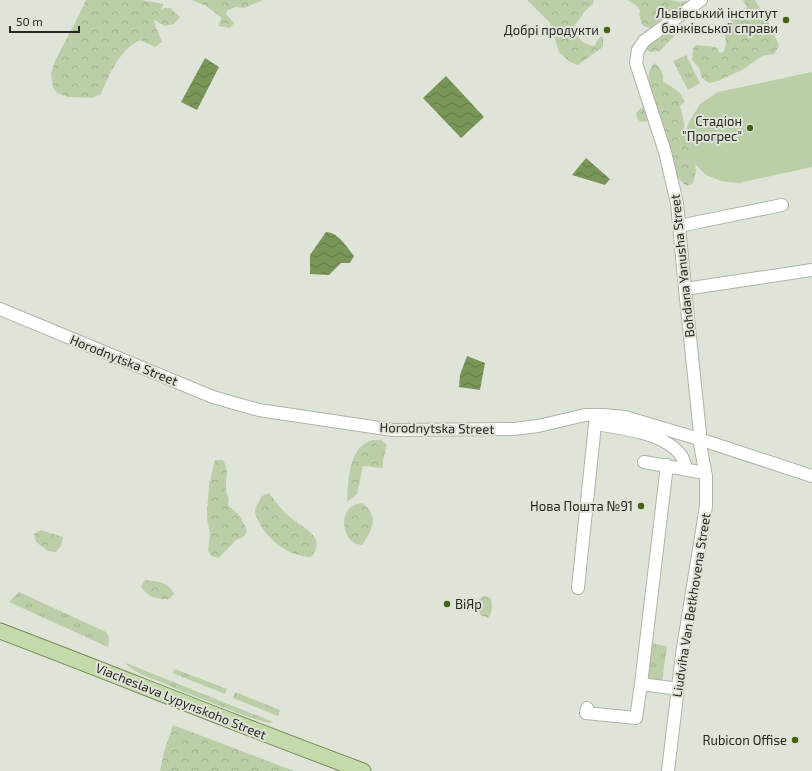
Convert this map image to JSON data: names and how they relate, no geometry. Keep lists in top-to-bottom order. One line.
{"streets":{"main road":["Viacheslava Lypynskoho Street"],"street":["Bohdana Yanusha Street","Horodnytska Street","Liudviha Van Betkhovena Street"]},"crossings":[["Bohdana Yanusha Street","Horodnytska Street"],["Bohdana Yanusha Street","Liudviha Van Betkhovena Street"],["Horodnytska Street","Liudviha Van Betkhovena Street"]],"places":["Львівський інститут банківської справи","Добрі продукти","Стадіон \"Прогрес\"","Нова Пошта №91","ВіЯр","Rubicon Offise"],"scale_bar":"50 m"}
